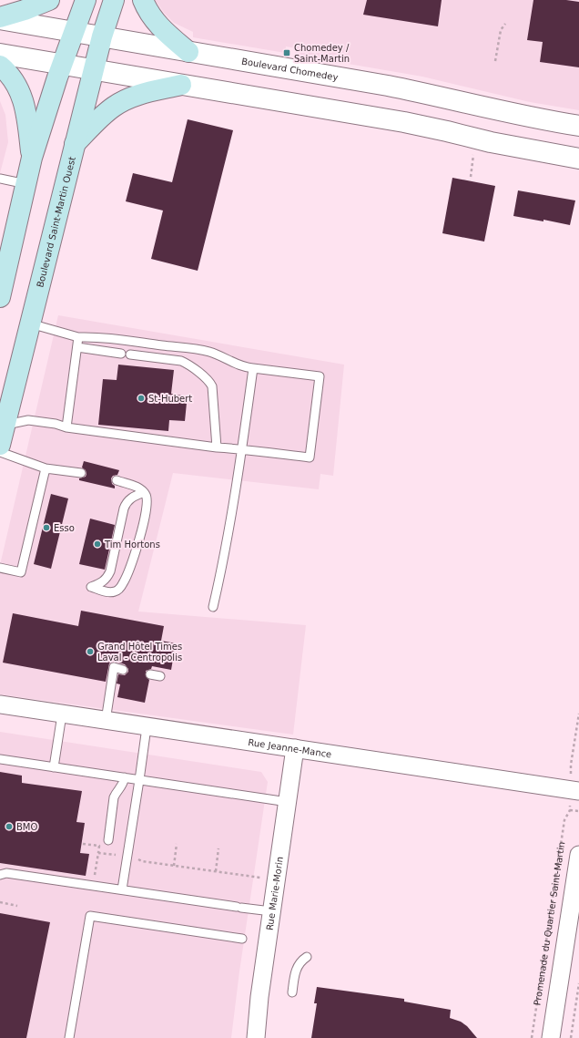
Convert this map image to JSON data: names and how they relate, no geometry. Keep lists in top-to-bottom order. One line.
{"streets":{"main road":["Boulevard Saint-Martin Ouest"],"street":["Boulevard Chomedey","Rue Jeanne-Mance","Rue Marie-Morin","Promenade du Quartier Saint-Martin"]},"crossings":[["Boulevard Chomedey","Boulevard Saint-Martin Ouest"],["Rue Jeanne-Mance","Rue Marie-Morin"]],"places":{"transit":["Chomedey / Saint-Martin"],"other":["St-Hubert","Esso","Tim Hortons","Grand Hôtel Times Laval - Centropolis","BMO"]}}
